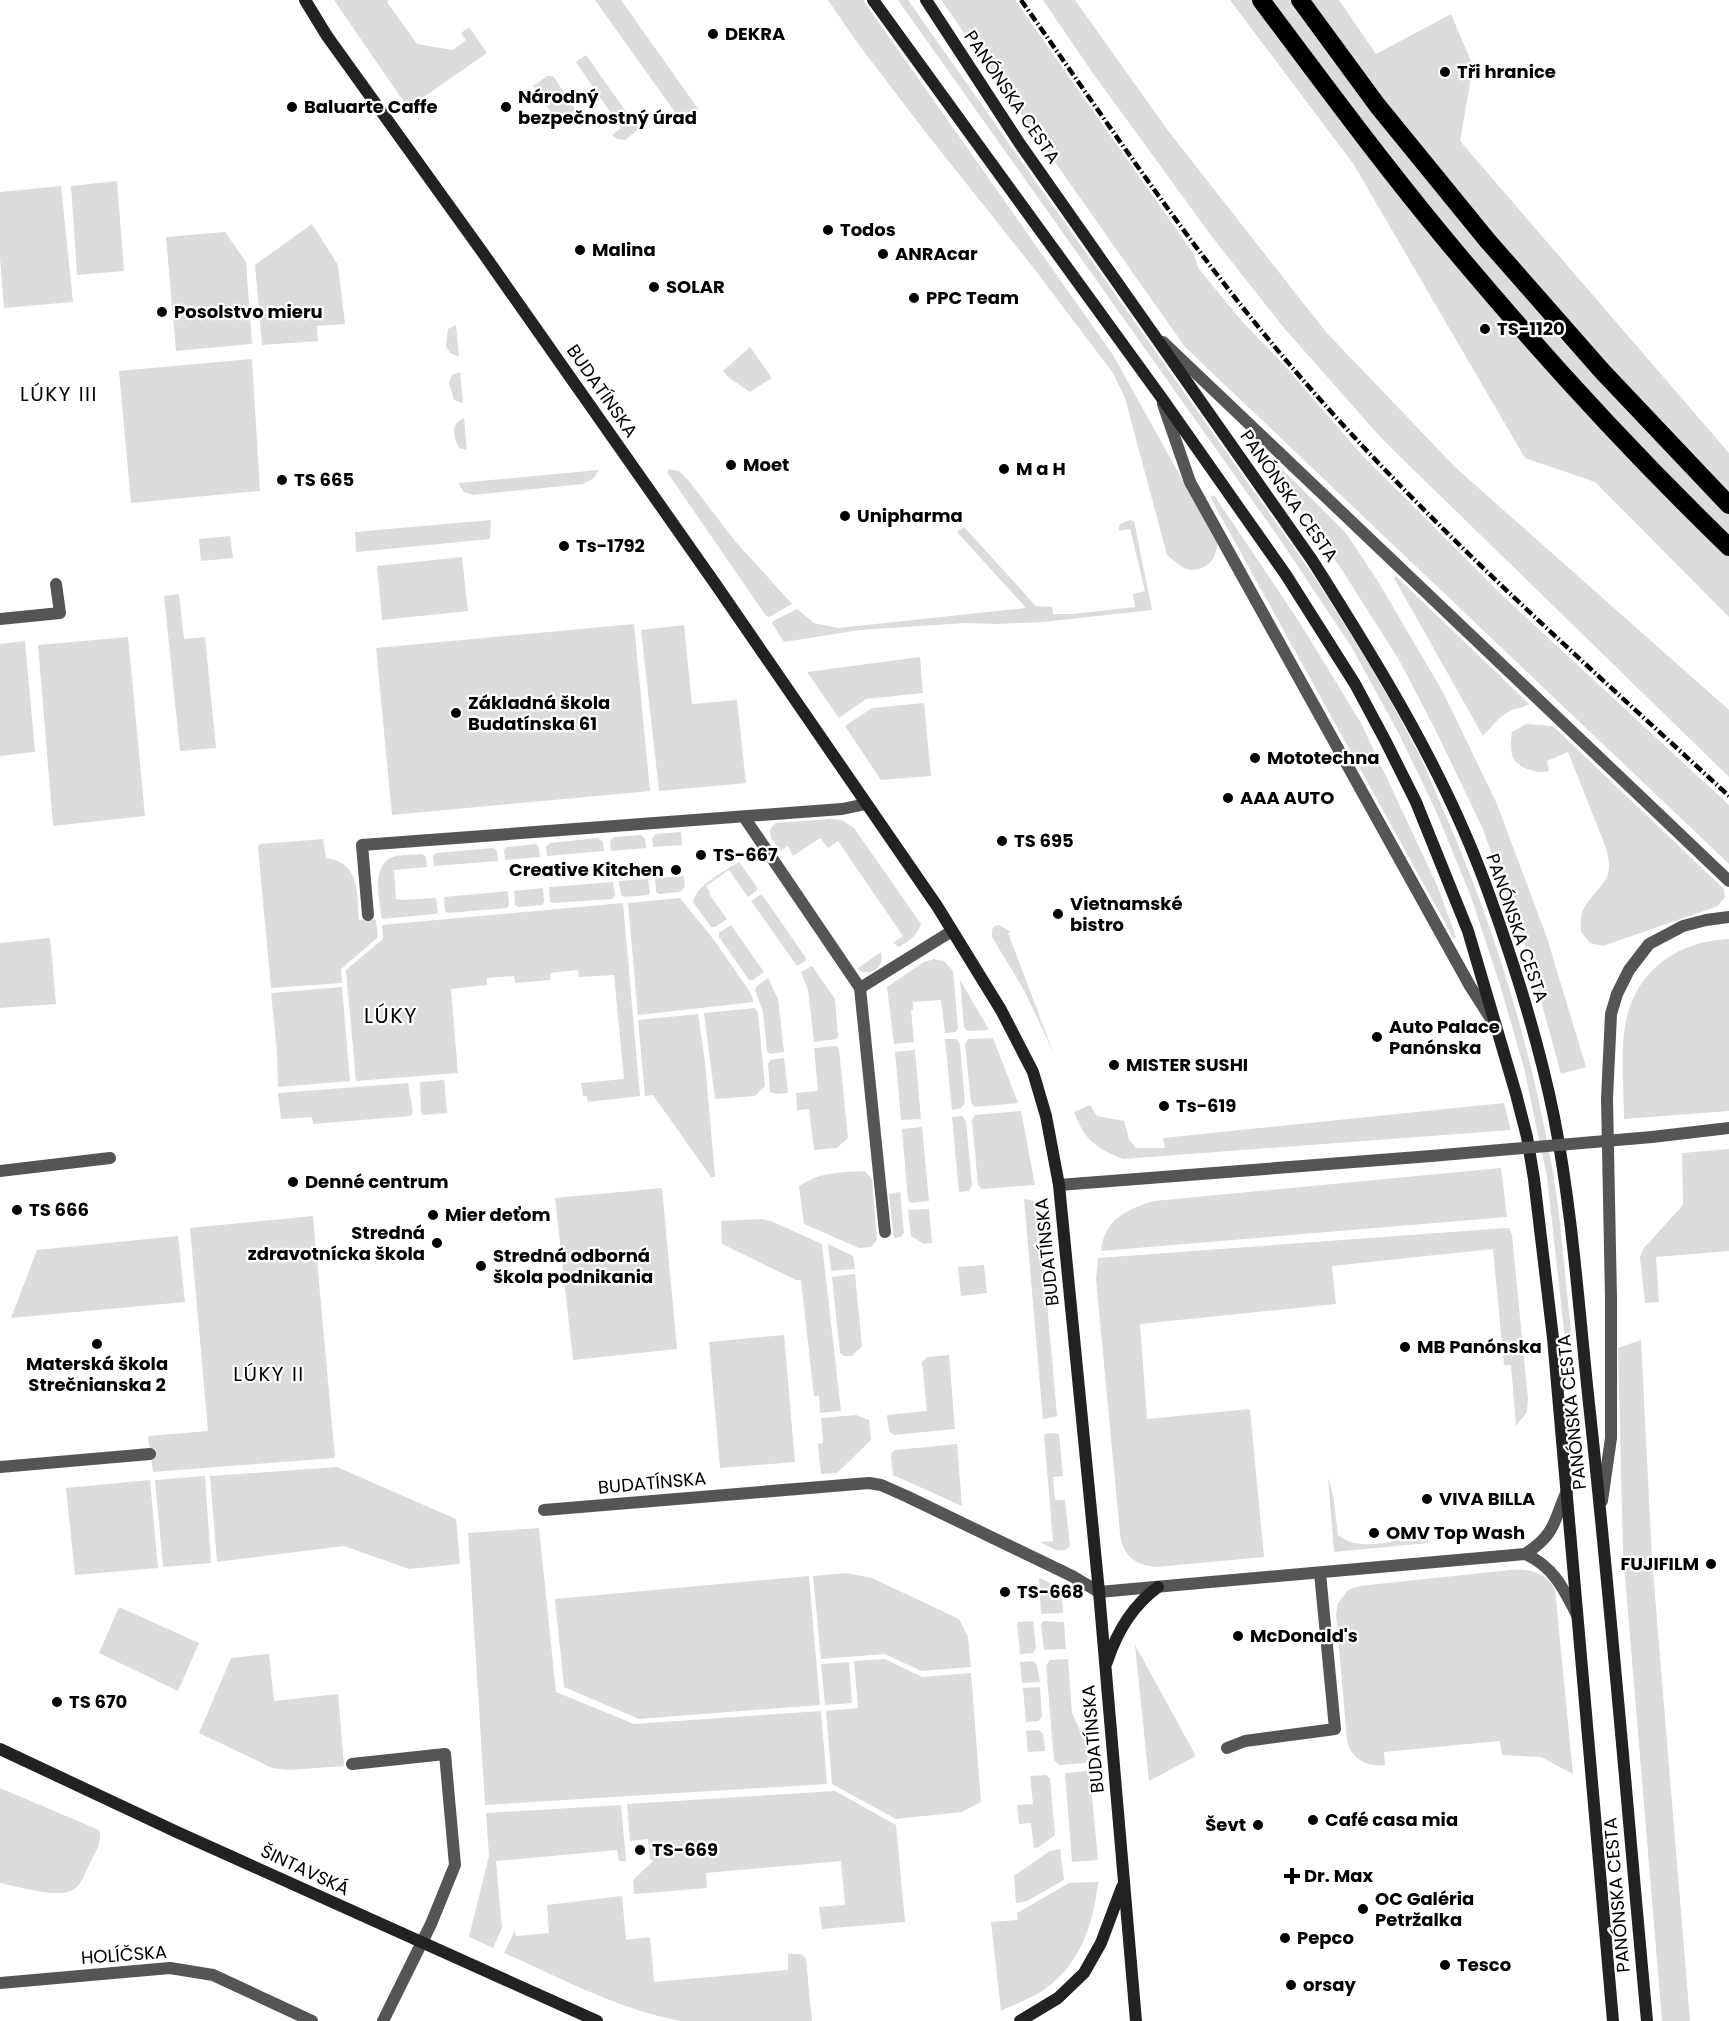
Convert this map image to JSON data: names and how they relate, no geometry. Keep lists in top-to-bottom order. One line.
{"streets":{"main road":["PANÓNSKA CESTA","BUDATÍNSKA","ŠINTAVSKÁ"],"street":["HOLÍČSKA"]},"districts":["LÚKY III","LÚKY","LÚKY II"],"places":{"other":["DEKRA","Tři hranice","Baluarte Caffe","Národný bezpečnostný úrad","Todos","Malina","ANRAcar","SOLAR","PPC Team","Posolstvo mieru","TS-1120","Moet","M a H","TS 665","Unipharma","Ts-1792","Základná škola Budatínska 61","Mototechna","AAA AUTO","TS 695","TS-667","Creative Kitchen","Vietnamské bistro","Auto Palace Panónska","MISTER SUSHI","Ts-619","Denné centrum","TS 666","Mier deťom","Stredná zdravotnícka škola","Stredná odborná škola podnikania","Materská škola Strečnianska 2","MB Panónska","VIVA BILLA","OMV Top Wash","FUJIFILM","TS-668","McDonald's","TS 670","Café casa mia","Ševt","TS-669","OC Galéria Petržalka","Pepco","Tesco","orsay"],"health":["Dr. Max"]}}
